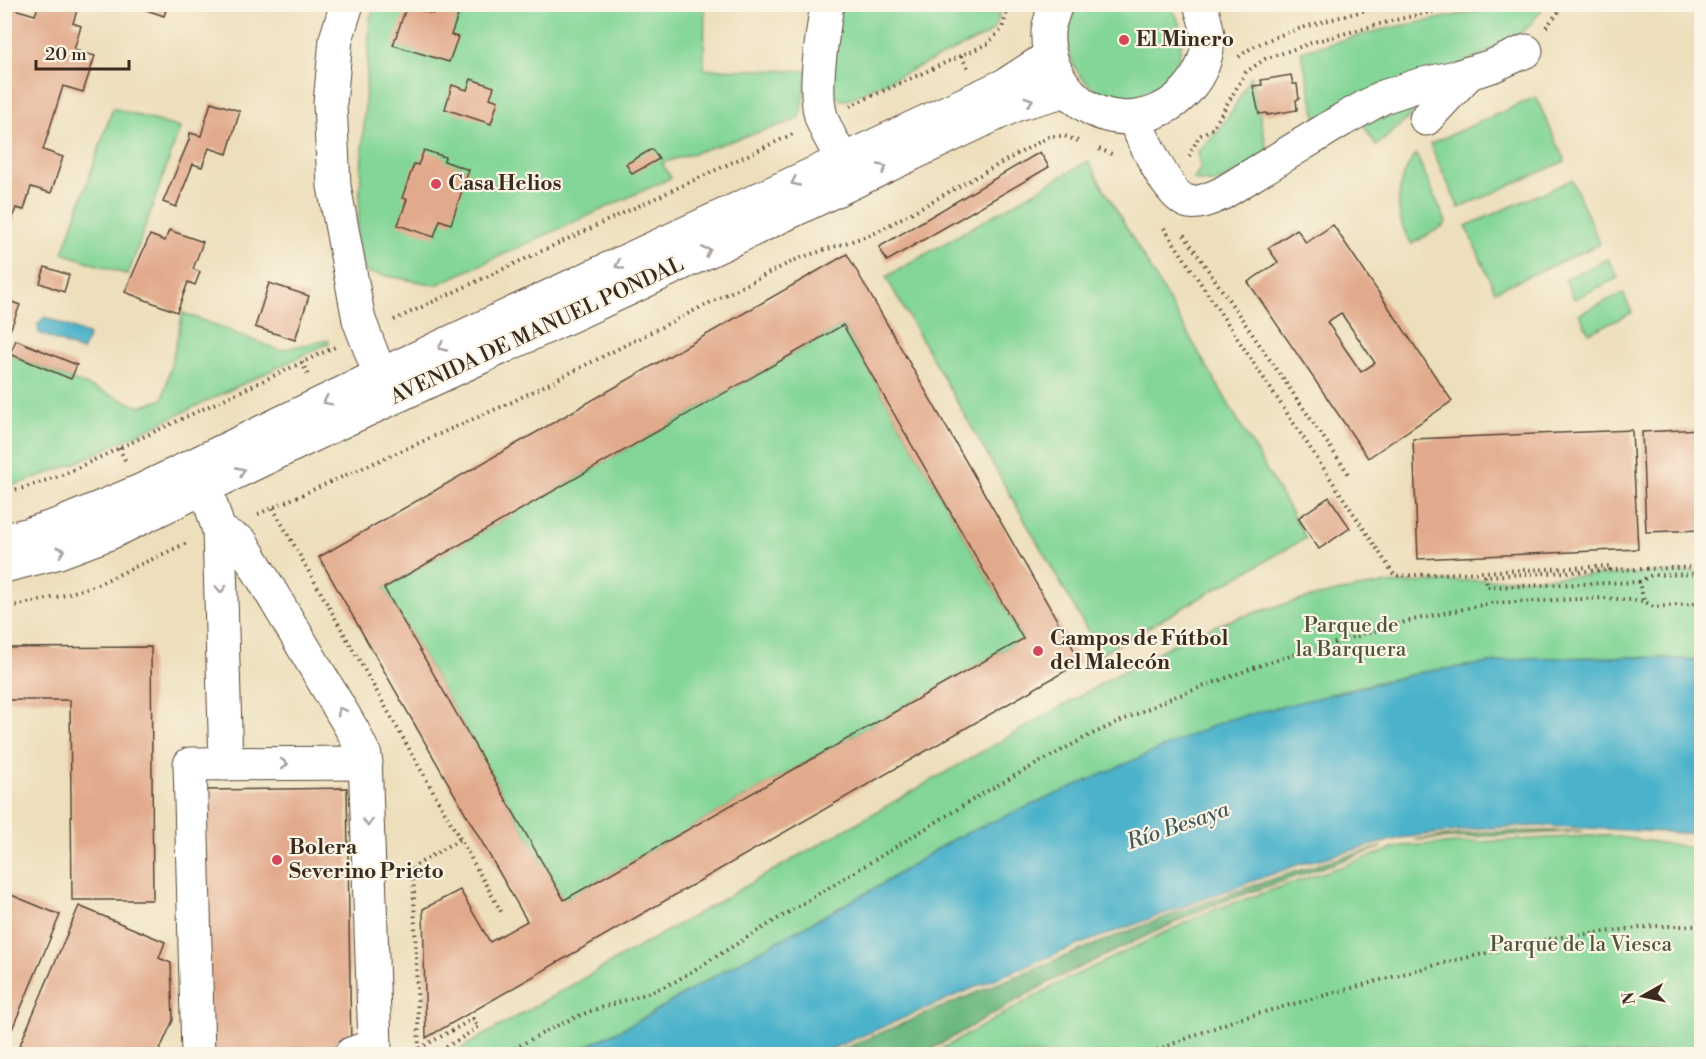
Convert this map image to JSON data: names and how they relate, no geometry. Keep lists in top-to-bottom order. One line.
{"streets":{"main road":["AVENIDA DE MANUEL PONDAL"]},"water":["Río Besaya"],"parks":["Parque de la Barquera","Parque de la Viesca"],"places":["El Minero","Casa Helios","Campos de Fútbol del Malecón","Bolera Severino Prieto"],"scale_bar":"20 m","north":"left"}
